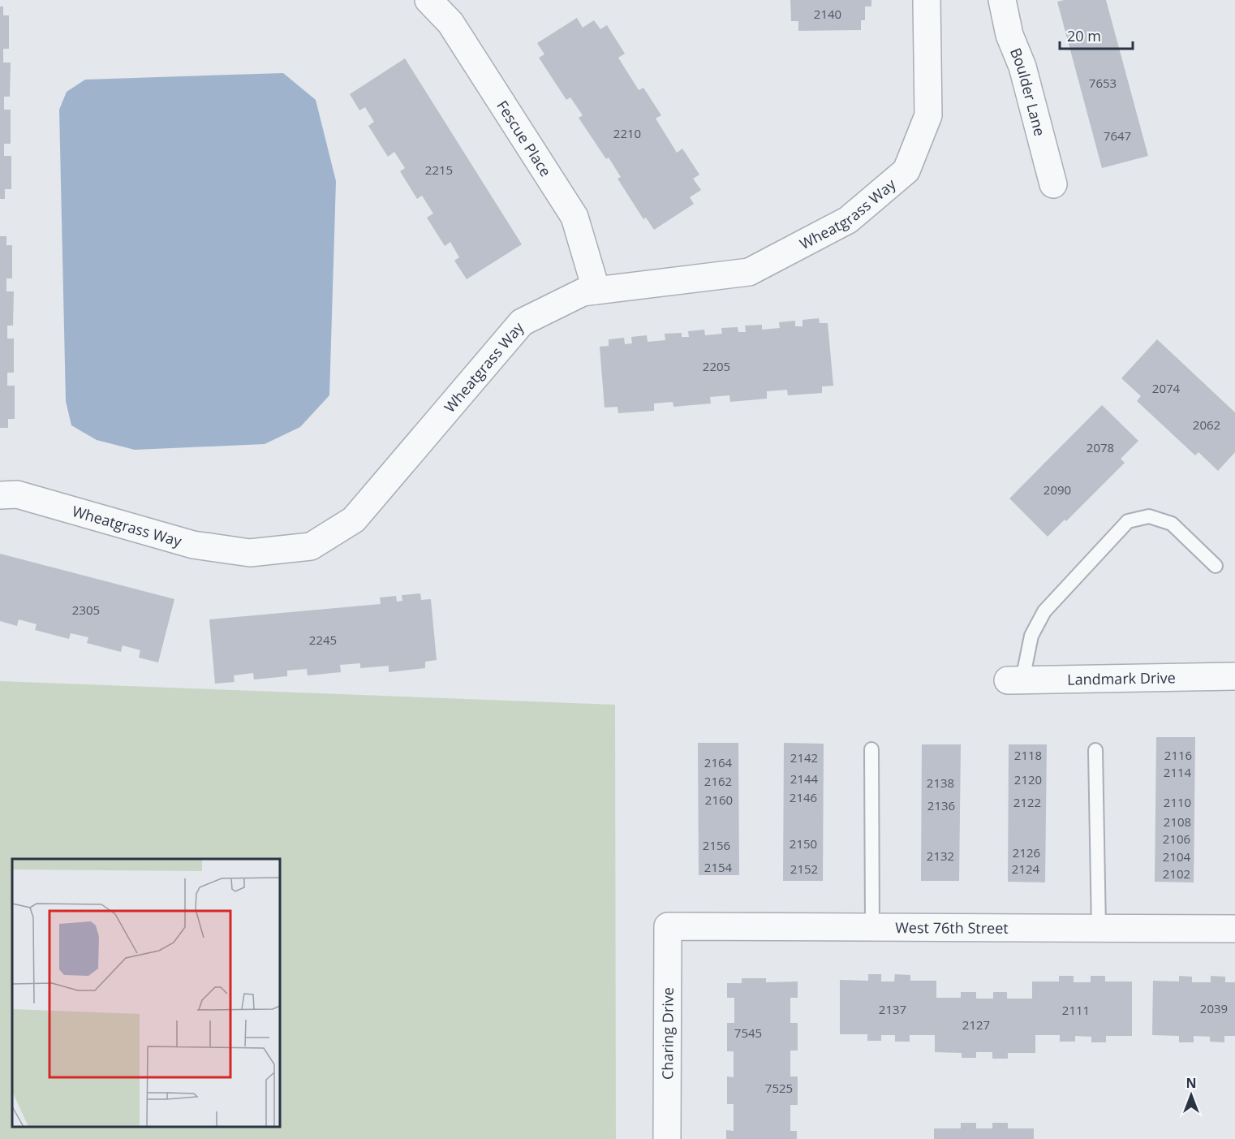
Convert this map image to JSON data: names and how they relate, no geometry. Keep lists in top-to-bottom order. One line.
{"streets":{"street":["Boulder Lane","Fescue Place","Wheatgrass Way","Landmark Drive","West 76th Street","Charing Drive"]},"crossings":[["Fescue Place","Wheatgrass Way"],["West 76th Street","Charing Drive"]],"house_numbers":["2140","7653","2210","7647","2215","2205","2074","2062","2078","2090","2305","2245","2118","2116","2142","2164","2114","2144","2120","2162","2138","2146","2160","2122","2110","2136","2108","2106","2150","2156","2126","2132","2104","2154","2152","2124","2102","2039","2137","2111","2127","7545","7525"],"scale_bar":"20 m","north":"top"}
